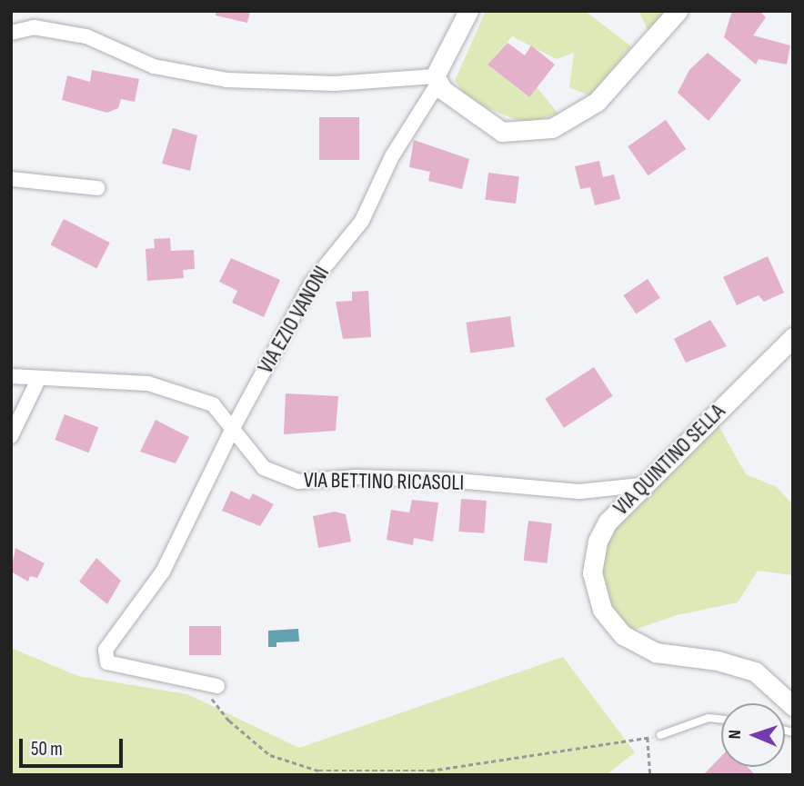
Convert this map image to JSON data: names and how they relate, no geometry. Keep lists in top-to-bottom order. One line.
{"streets":{"street":["VIA EZIO VANONI","VIA QUINTINO SELLA","VIA BETTINO RICASOLI"]},"crossings":[["VIA EZIO VANONI","VIA BETTINO RICASOLI"],["VIA QUINTINO SELLA","VIA BETTINO RICASOLI"]],"scale_bar":"50 m","north":"left"}
